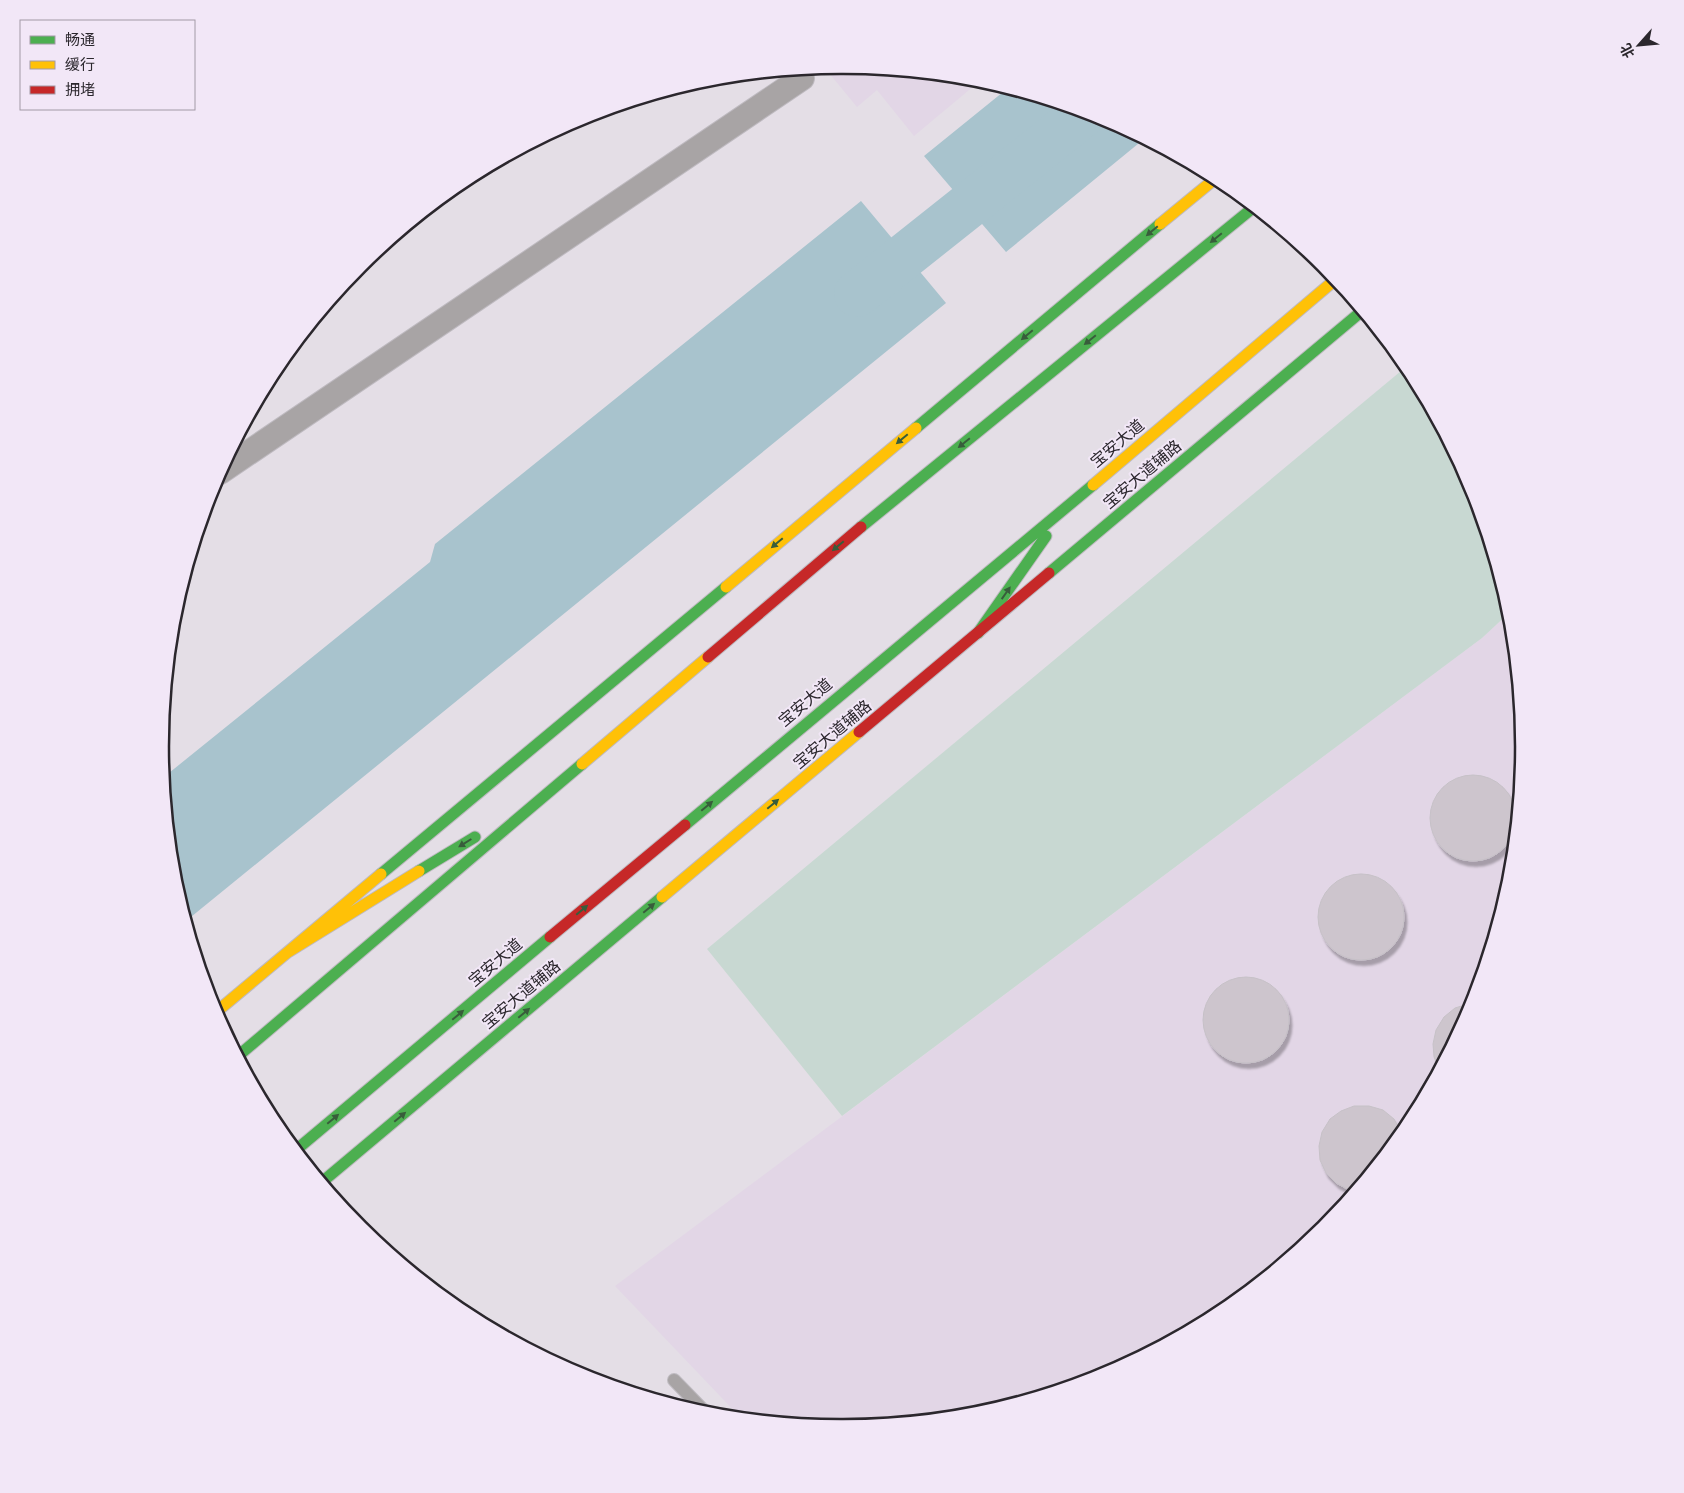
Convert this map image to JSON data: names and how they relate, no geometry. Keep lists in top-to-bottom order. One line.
{"streets":{"main road":["宝安大道","宝安大道辅路"]},"one_way":["宝安大道","宝安大道辅路"],"legend":["畅通","缓行","拥堵"],"north":"bottom left"}
